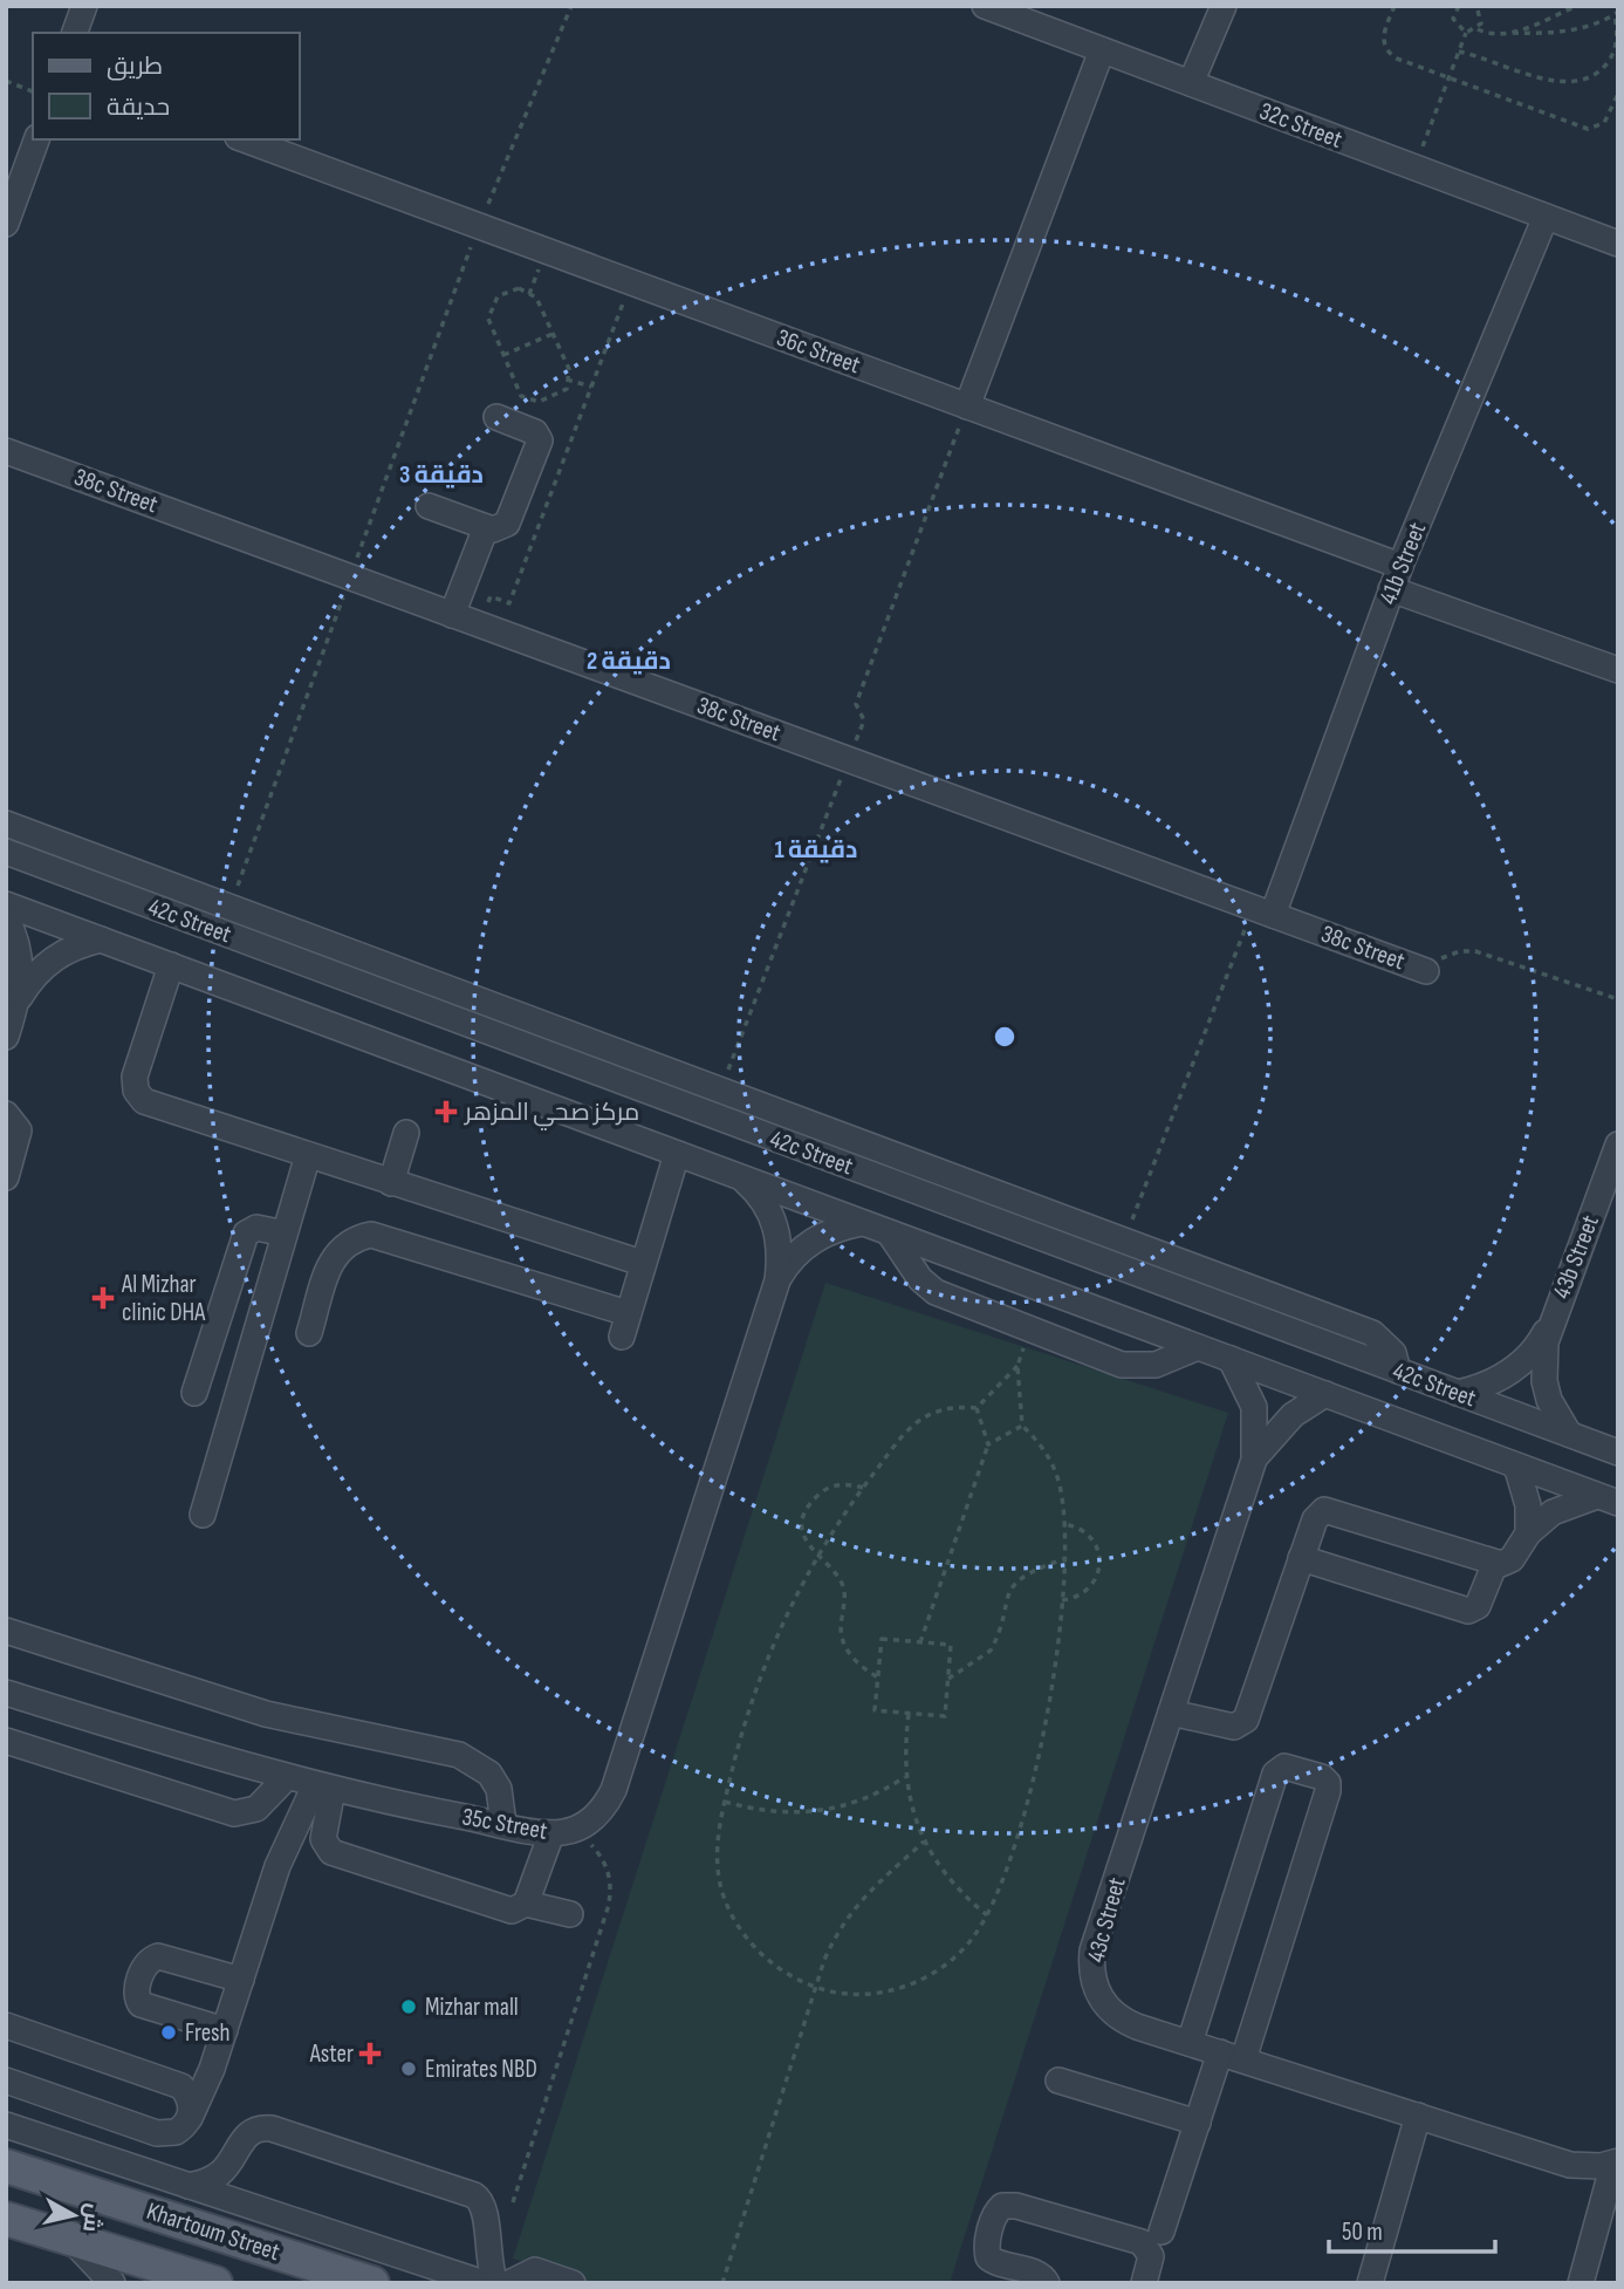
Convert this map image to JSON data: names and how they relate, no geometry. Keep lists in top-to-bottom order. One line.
{"streets":{"main road":["Khartoum Street"],"street":["32c Street","36c Street","38c Street","41b Street","42c Street","43b Street","35c Street","43c Street"]},"crossings":[["32c Street","41b Street"],["36c Street","41b Street"],["38c Street","41b Street"],["42c Street","43b Street"],["42c Street","35c Street"],["42c Street","43c Street"]],"places":{"health":["مركز صحي المزهر","Al Mizhar clinic DHA","Aster"],"other":["Mizhar mall","Fresh","Emirates NBD"]},"legend":["طريق","حديقة"],"scale_bar":"50 m","north":"right","rings":["3 دقيقة","2 دقيقة","1 دقيقة"]}
